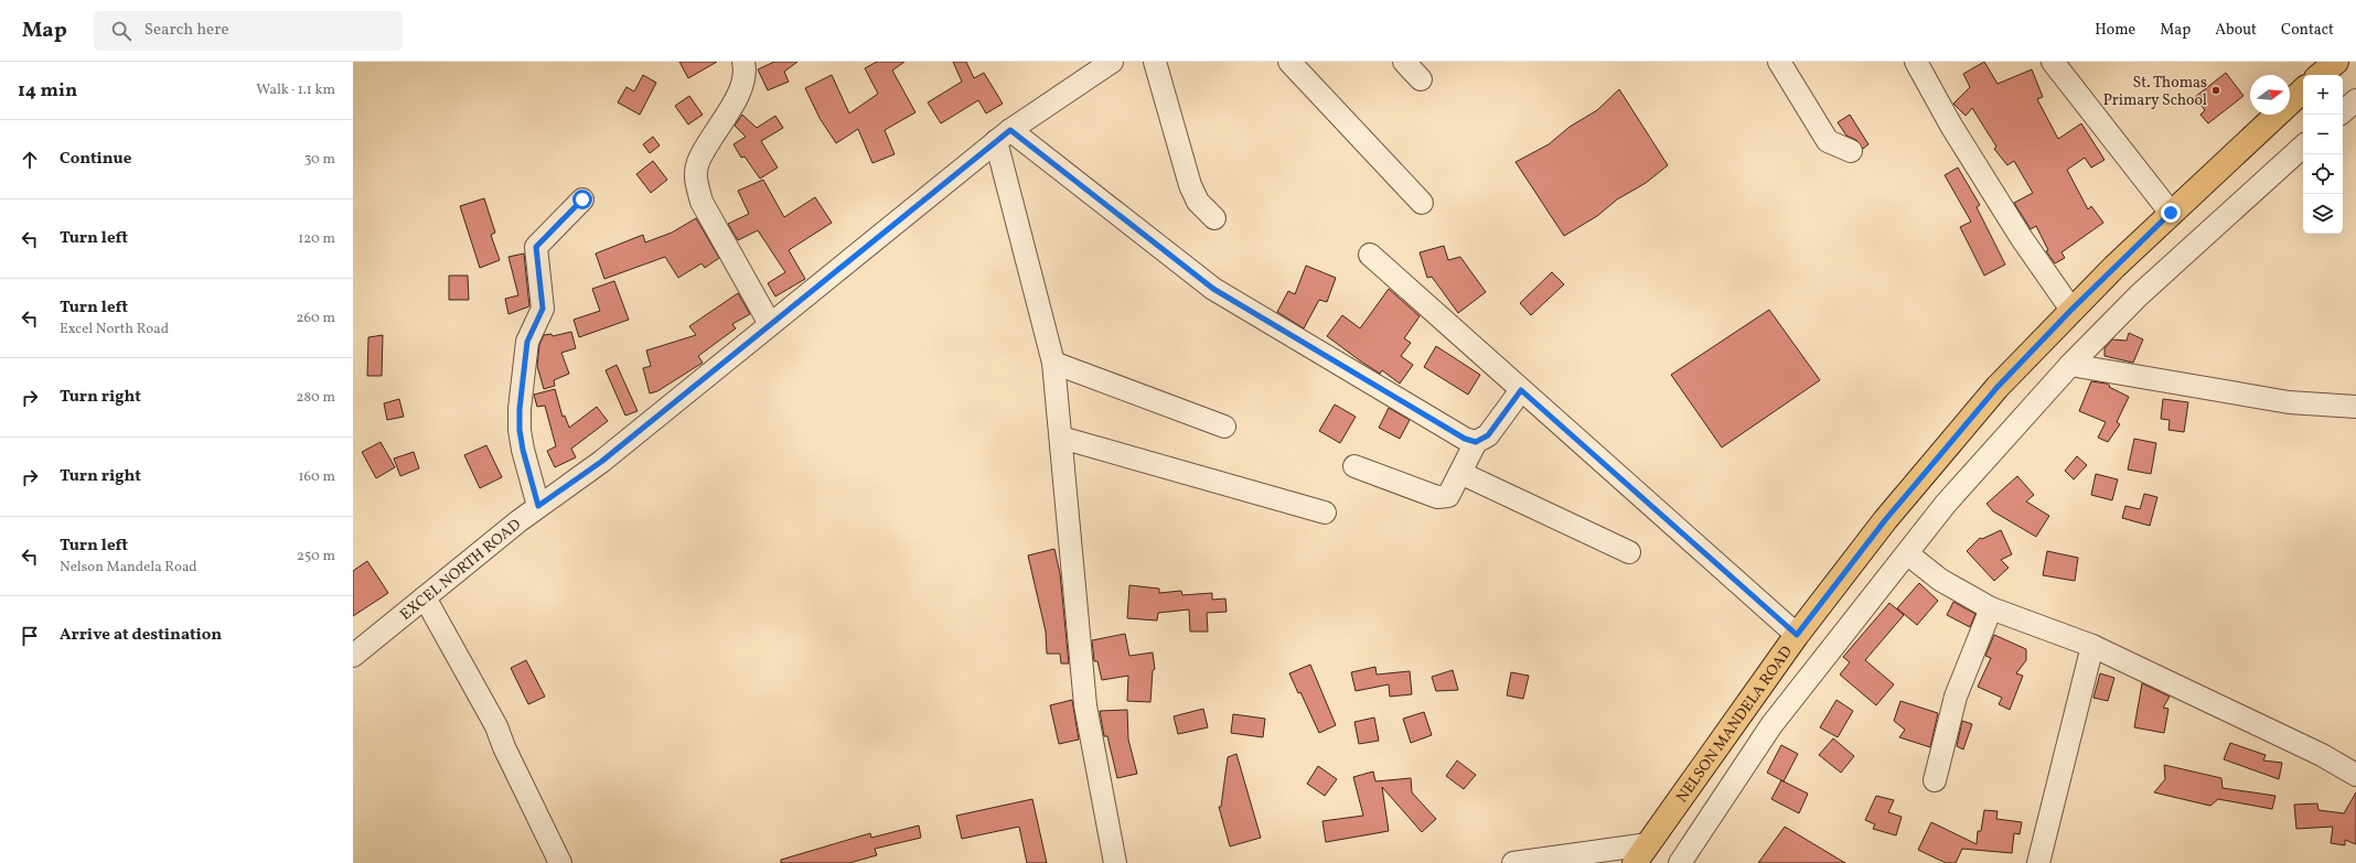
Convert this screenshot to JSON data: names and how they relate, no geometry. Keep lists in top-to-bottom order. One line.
{"streets":{"main road":["NELSON MANDELA ROAD"],"street":["EXCEL NORTH ROAD"]},"places":["St. Thomas Primary School"],"north":"right","page":{"header":"Map","search":"Search here","nav":["Home","Map","About","Contact"],"heading":["14 min","Walk · 1.1 km"],"map_buttons":["+","−"],"list":[["Continue","30 m"],["Turn left","120 m"],["Turn left","Excel North Road","260 m"],["Turn right","280 m"],["Turn right","160 m"],["Turn left","Nelson Mandela Road","250 m"],"Arrive at destination"]}}
